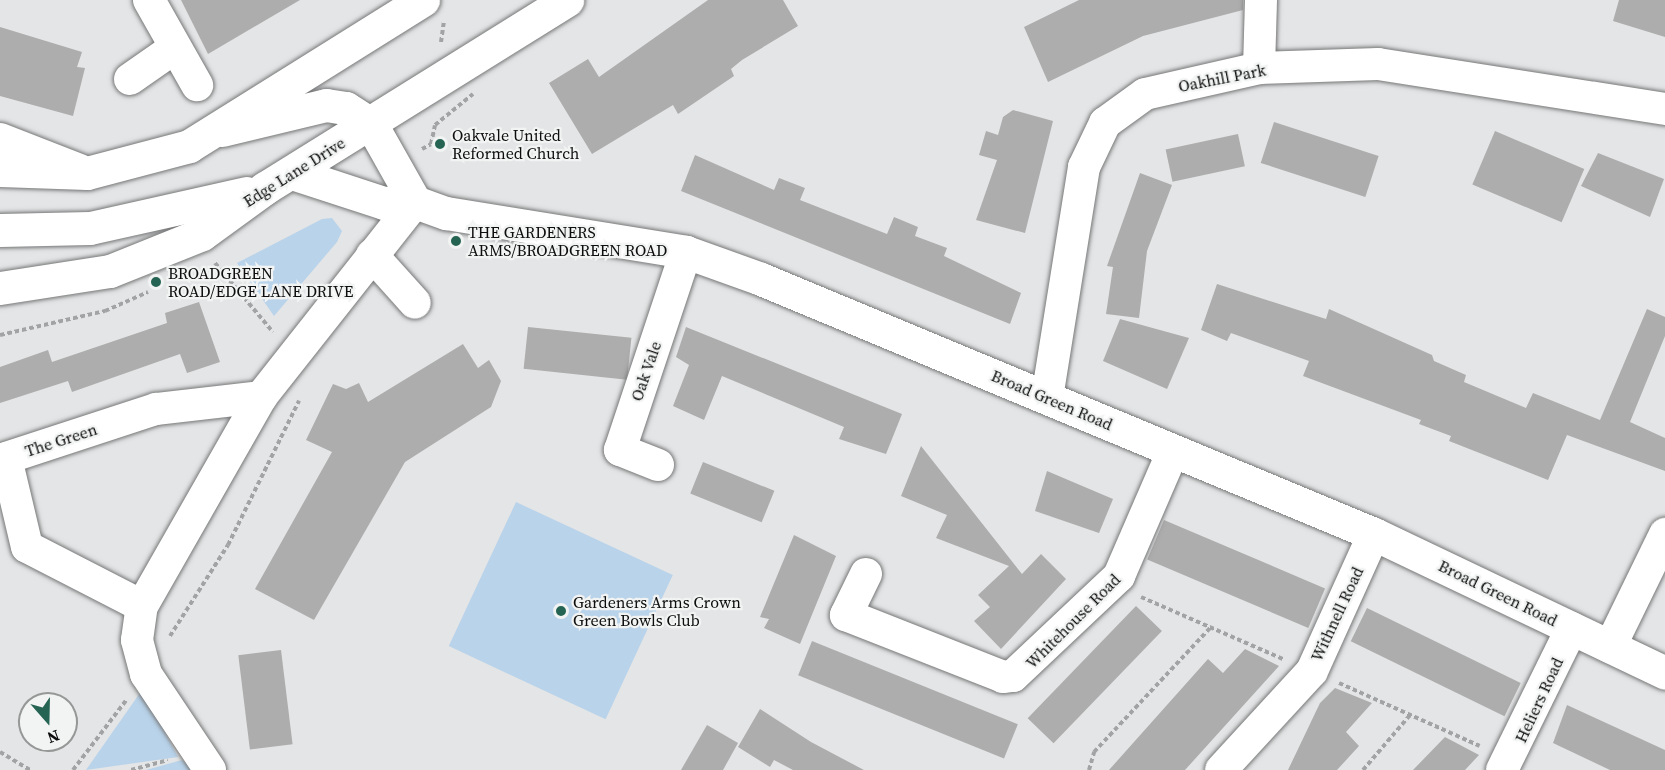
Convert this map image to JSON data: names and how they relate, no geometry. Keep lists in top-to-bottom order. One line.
{"streets":{"main road":["Edge Lane Drive","Broad Green Road"],"street":["Oakhill Park","Oak Vale","The Green","Withnell Road","Whitehouse Road","Heliers Road"]},"crossings":[["Oakhill Park","Broad Green Road"],["Edge Lane Drive","Broad Green Road"],["Oak Vale","Broad Green Road"],["Broad Green Road","Withnell Road"],["Broad Green Road","Whitehouse Road"],["Broad Green Road","Heliers Road"]],"places":["Oakvale United Reformed Church","THE GARDENERS ARMS/BROADGREEN ROAD","BROADGREEN ROAD/EDGE LANE DRIVE","Gardeners Arms Crown Green Bowls Club"],"north":"bottom"}
